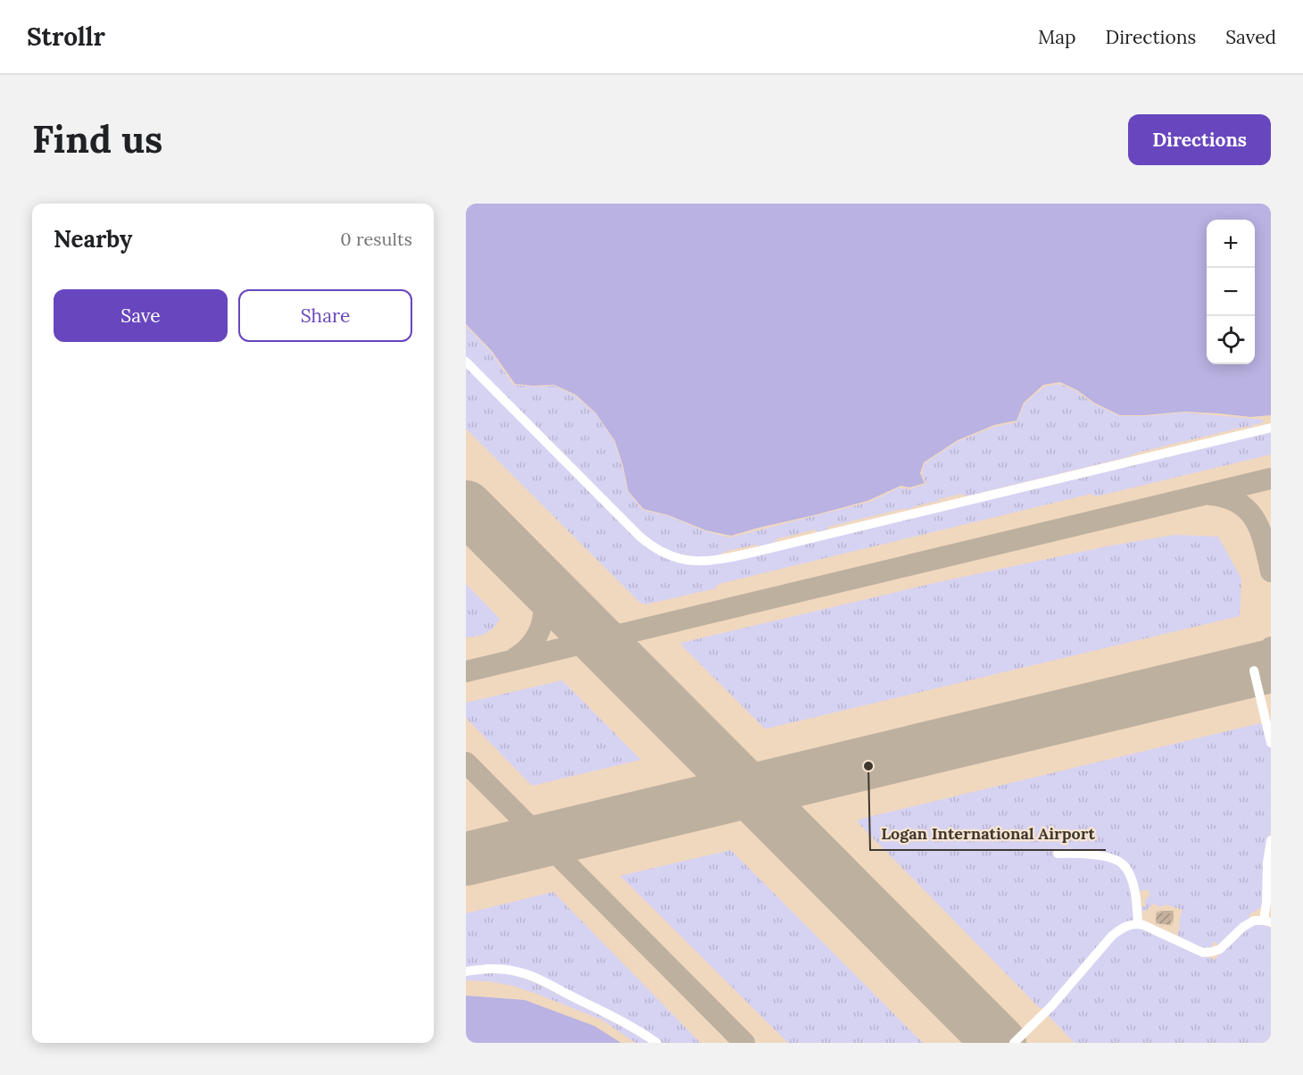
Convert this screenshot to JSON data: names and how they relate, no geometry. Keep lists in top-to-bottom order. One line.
{"places":["Logan International Airport"],"page":{"header":"Strollr","nav":["Map","Directions","Saved"],"buttons":["Directions",["Save","Share"]],"title":"Find us","heading":["Nearby","0 results"],"map_buttons":["+","−"]}}
